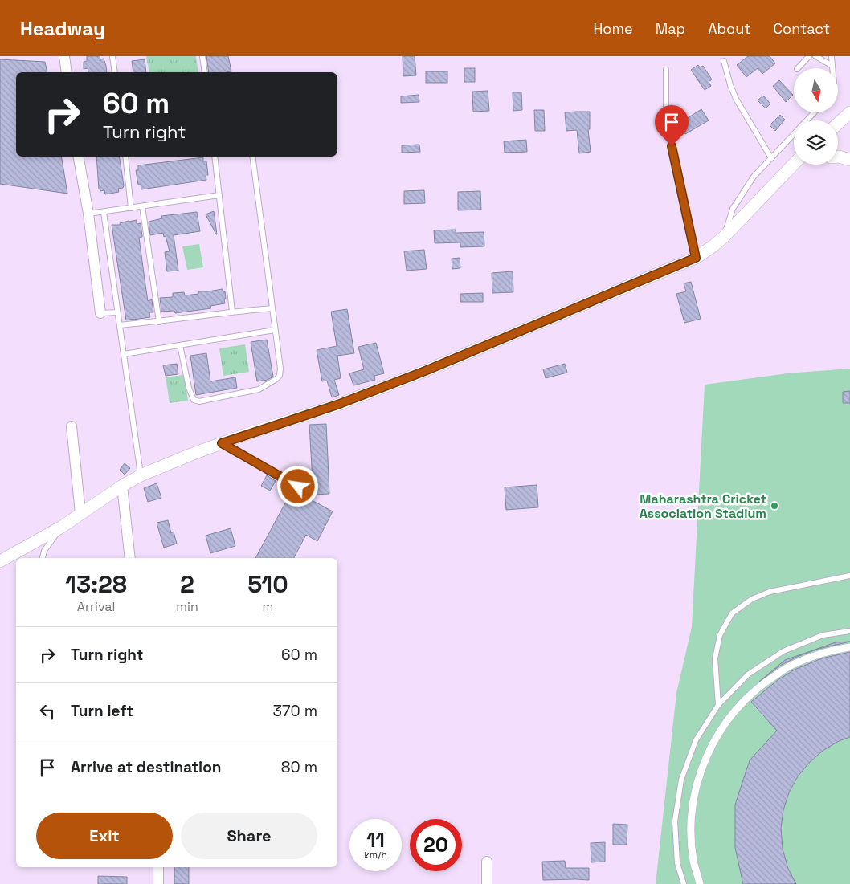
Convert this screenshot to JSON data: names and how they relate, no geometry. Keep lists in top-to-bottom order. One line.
{"places":["Maharashtra Cricket Association Stadium"],"north":"bottom","page":{"header":"Headway","nav":["Home","Map","About","Contact"],"turn":["60 m","Turn right"],"eta":["13:28","Arrival","2","min","510","m"],"list":[{"name":"Turn right","value":"60 m"},{"name":"Turn left","value":"370 m"},{"name":"Arrive at destination","value":"80 m"}],"buttons":["Exit","Share"],"speed":"11 km/h","limit":"20"}}
